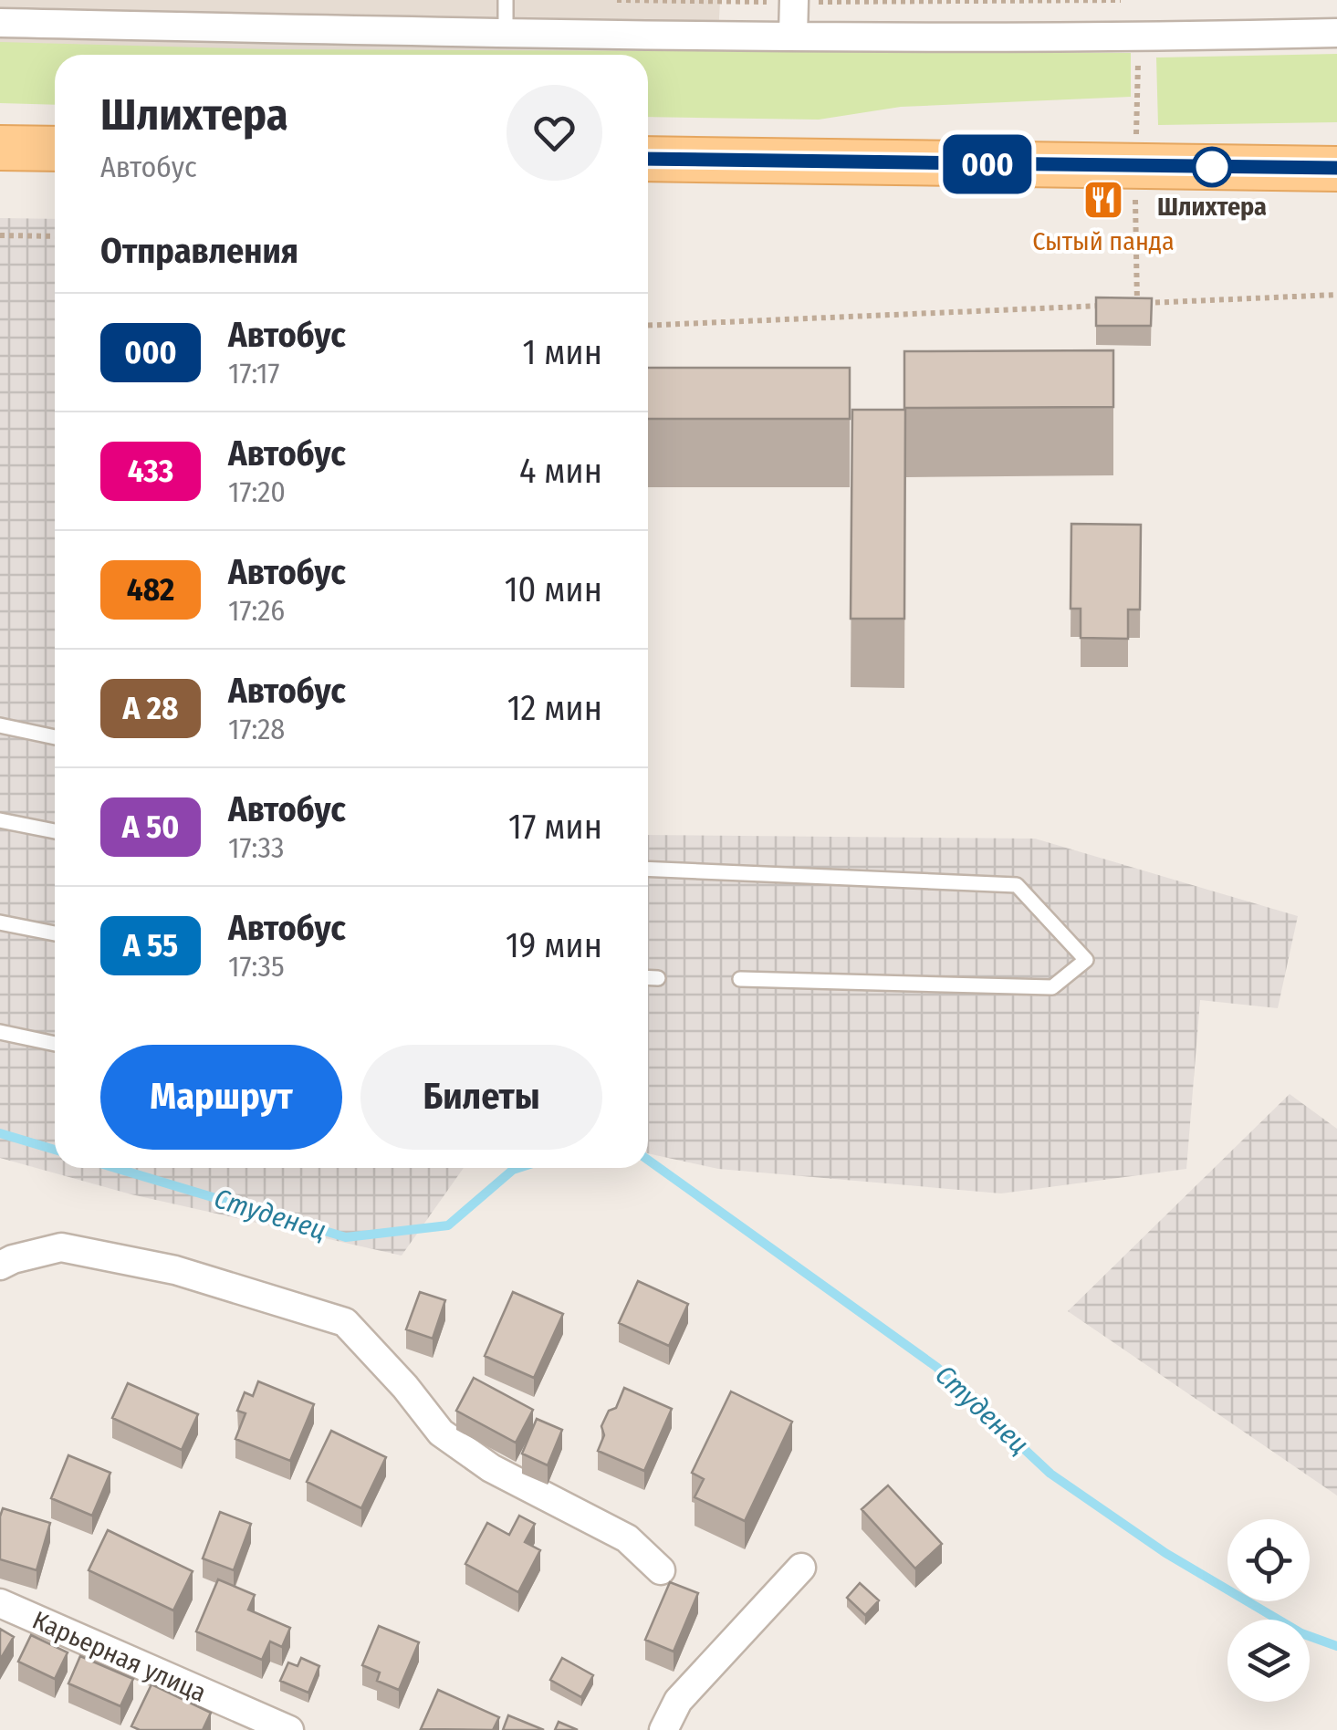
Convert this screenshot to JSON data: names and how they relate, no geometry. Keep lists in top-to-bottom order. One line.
{"streets":{"street":["Карьерная улица"]},"water":["Студенец"],"places":{"other":["Шлихтера"],"restaurant":["Сытый панда"]},"lines":["bus line 000"],"page":{"on_map":"000","heading":[["Шлихтера","Автобус"],"Отправления"],"list":[{"mark":"000","name":"Автобус","note":"17:17","value":"1 мин"},{"mark":"433","name":"Автобус","note":"17:20","value":"4 мин"},{"mark":"482","name":"Автобус","note":"17:26","value":"10 мин"},{"mark":"А 28","name":"Автобус","note":"17:28","value":"12 мин"},{"mark":"А 50","name":"Автобус","note":"17:33","value":"17 мин"},{"mark":"А 55","name":"Автобус","note":"17:35","value":"19 мин"}],"buttons":["Маршрут","Билеты"]}}
